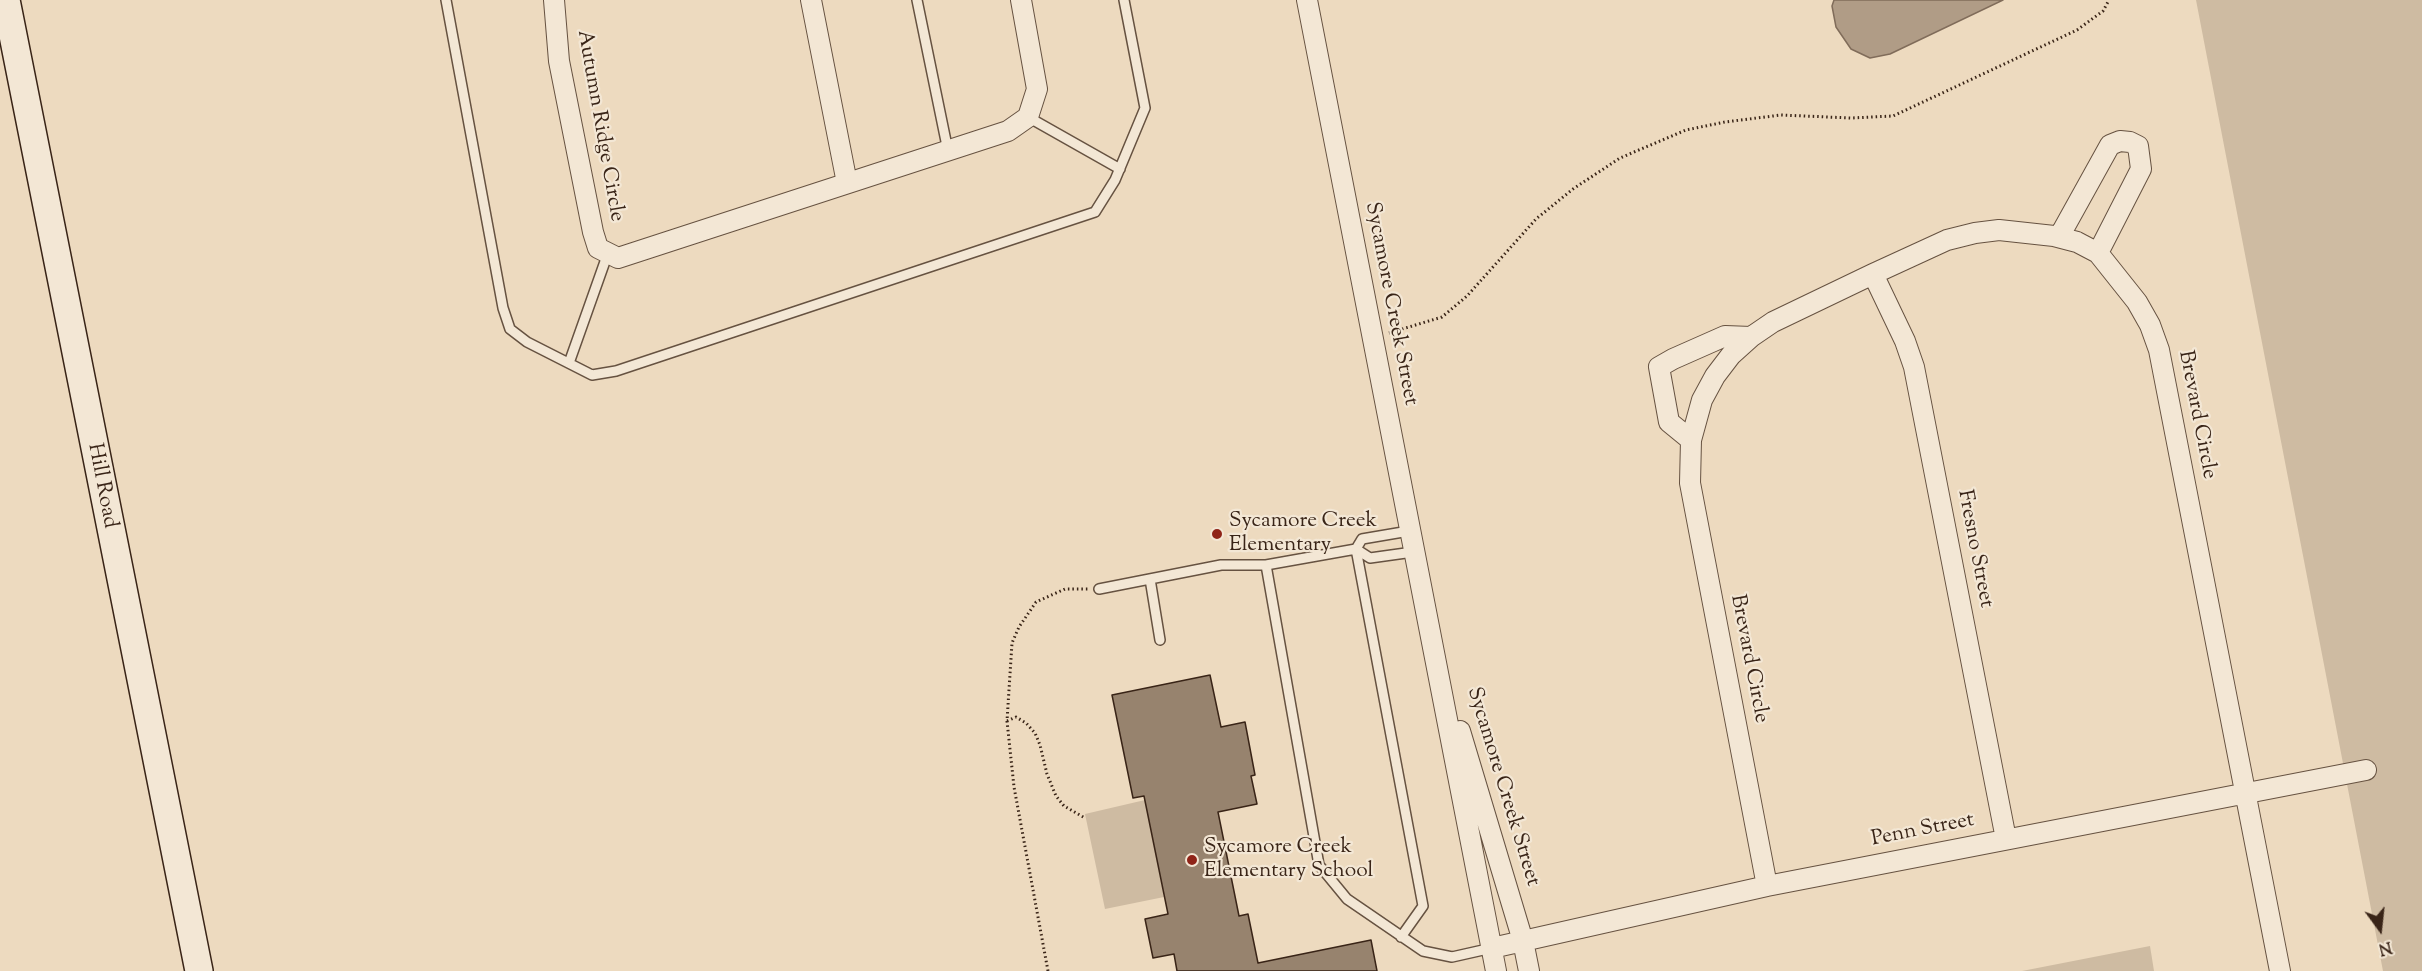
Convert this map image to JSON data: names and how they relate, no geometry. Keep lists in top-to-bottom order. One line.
{"streets":{"main road":["Hill Road"],"street":["Autumn Ridge Circle","Sycamore Creek Street","Brevard Circle","Fresno Street","Penn Street"]},"crossings":[["Sycamore Creek Street","Penn Street"],["Brevard Circle","Fresno Street"],["Brevard Circle","Penn Street"],["Fresno Street","Penn Street"]],"places":["Sycamore Creek Elementary","Sycamore Creek Elementary School"],"north":"bottom"}
